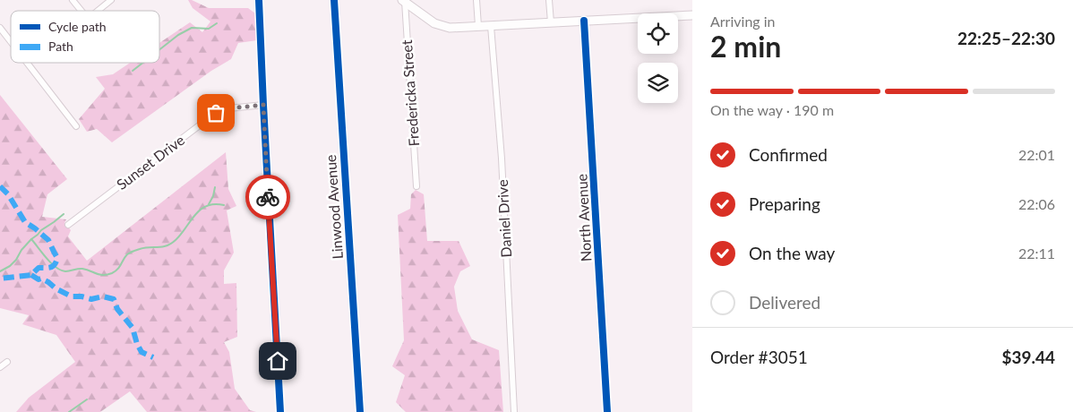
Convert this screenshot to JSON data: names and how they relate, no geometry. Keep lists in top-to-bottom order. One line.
{"streets":{"street":["Fredericka Street","Sunset Drive","Linwood Avenue","North Avenue","Daniel Drive"]},"legend":["Cycle path","Path"],"page":{"heading":["2 min","Arriving in","22:25–22:30"],"panel":["Order #3051","$39.44"],"bar":"On the way · 190 m","list":[["Confirmed","22:01"],["Preparing","22:06"],["On the way","22:11"],"Delivered"]}}
